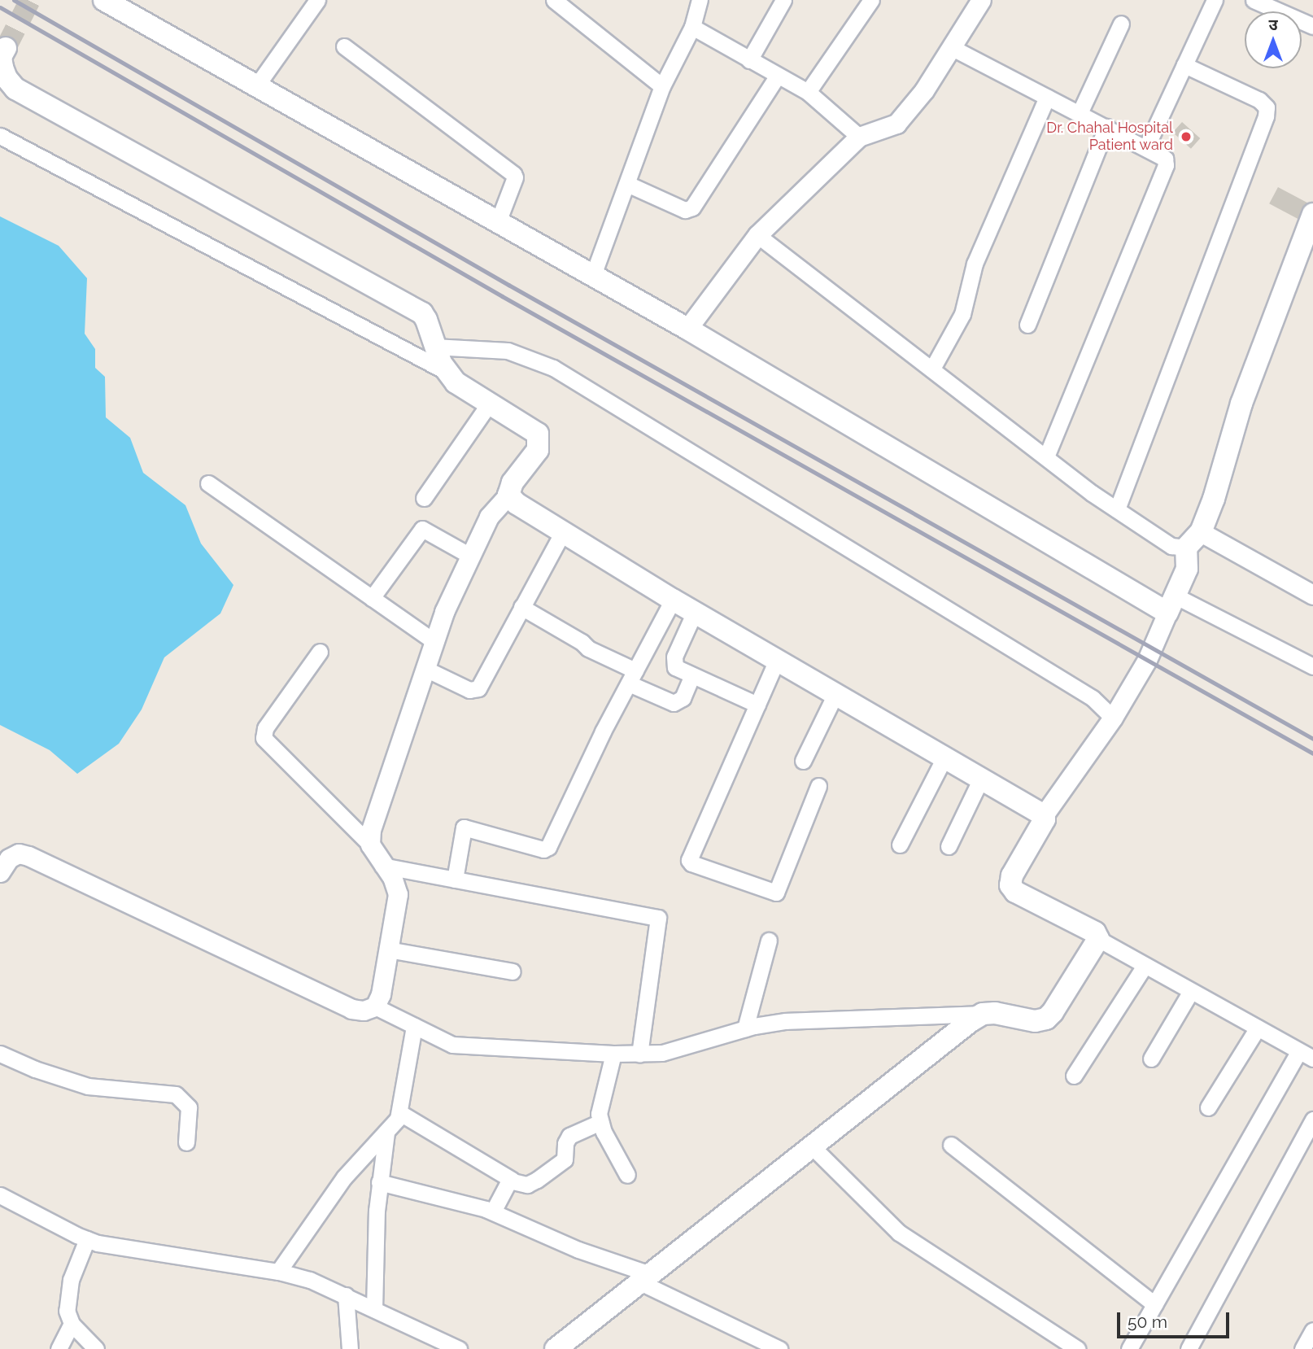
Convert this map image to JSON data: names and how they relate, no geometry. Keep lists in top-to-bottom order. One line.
{"places":["Dr. Chahal Hospital Patient ward"],"scale_bar":"50 m","north":"top"}
